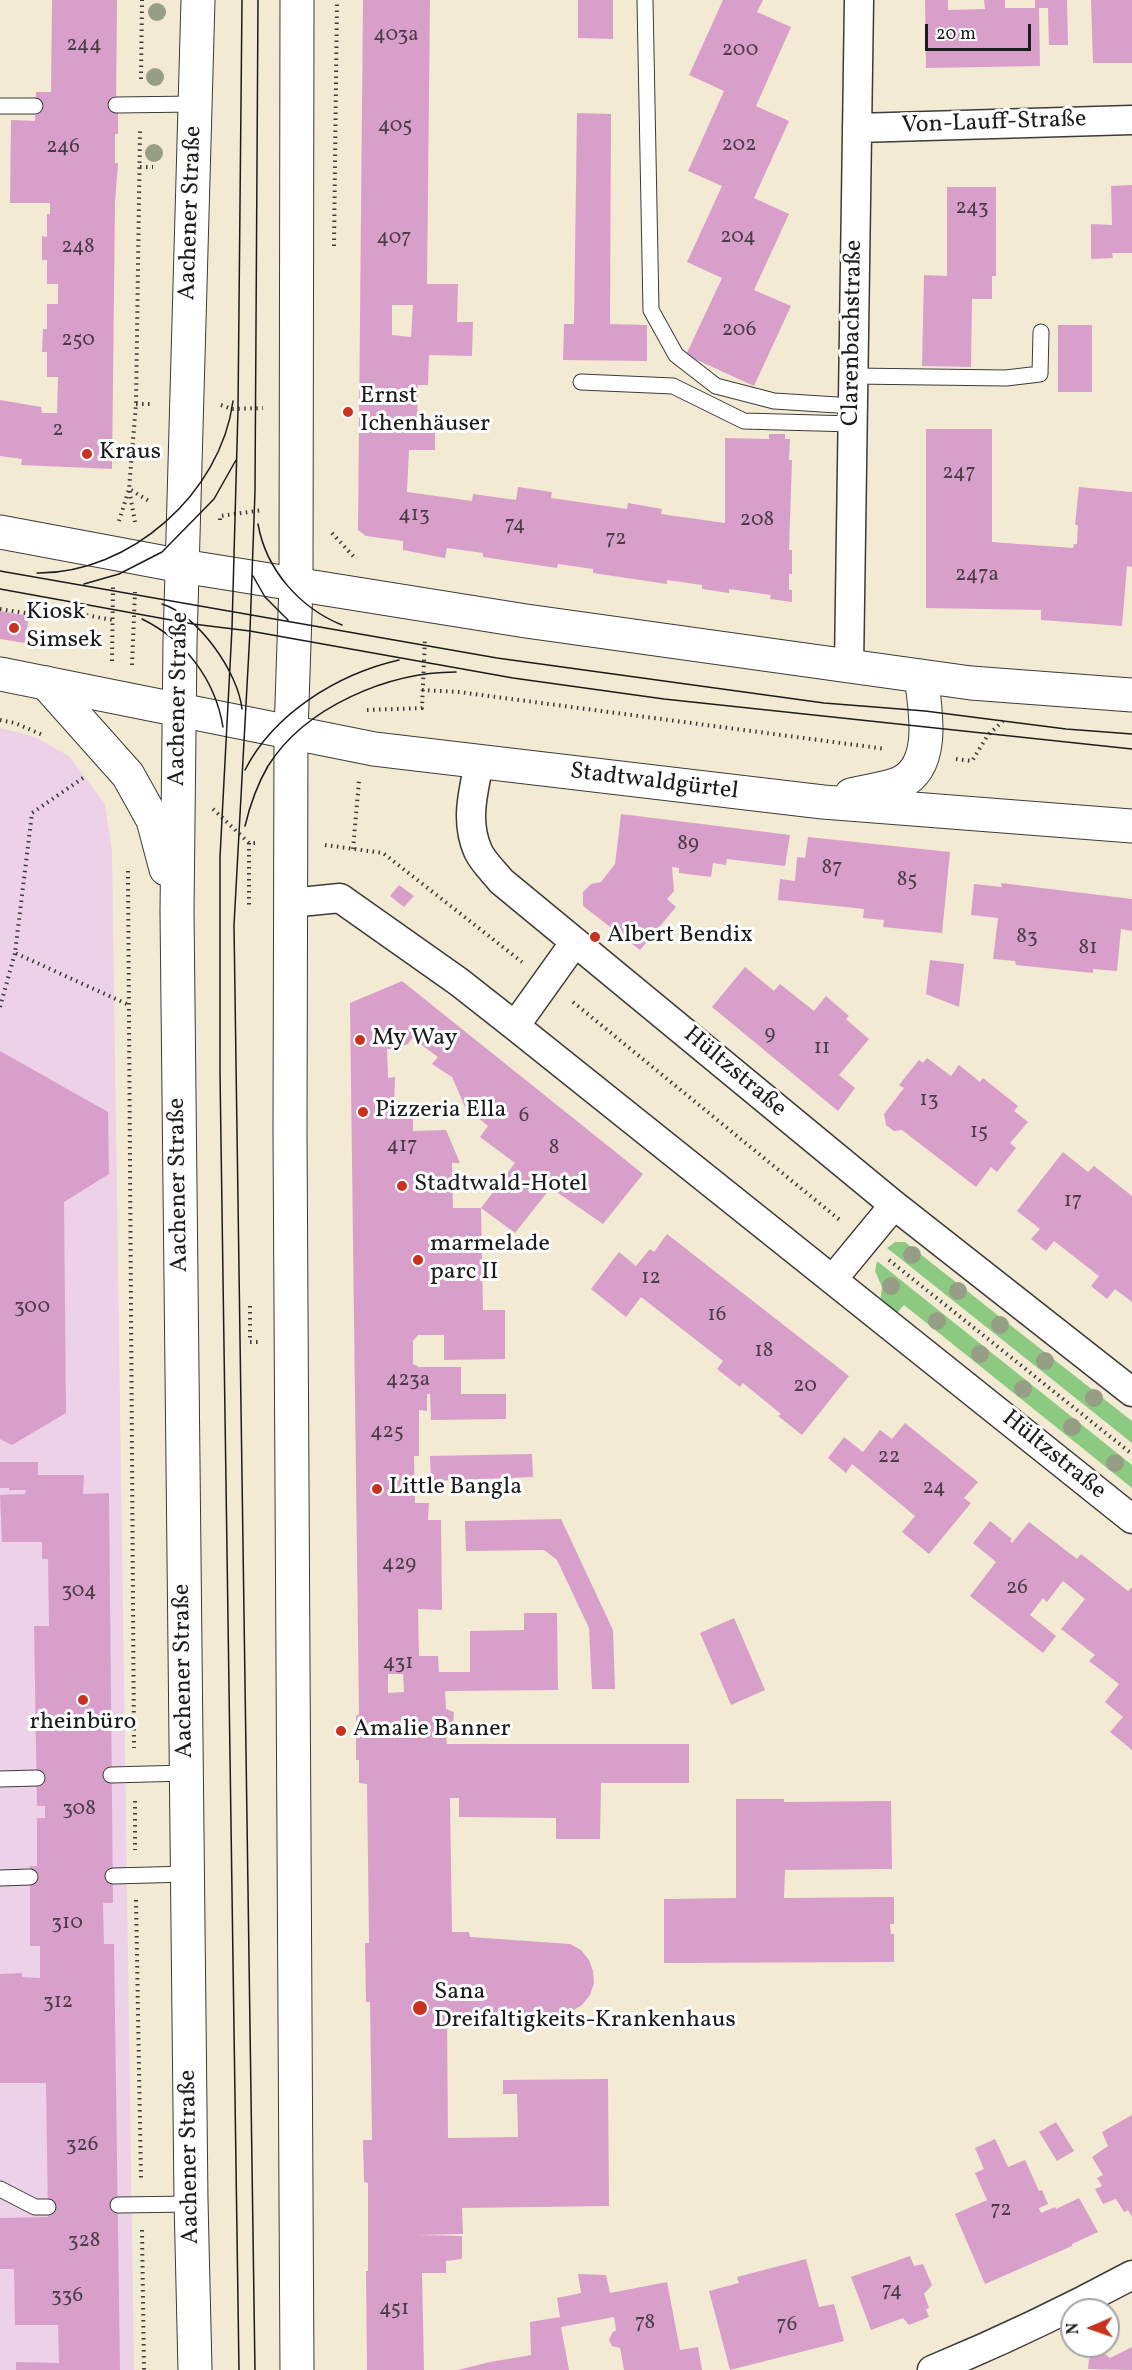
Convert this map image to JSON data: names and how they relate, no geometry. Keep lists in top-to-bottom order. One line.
{"streets":{"main road":["Aachener Straße","Stadtwaldgürtel"],"street":["Von-Lauff-Straße","Clarenbachstraße","Hültzstraße"]},"crossings":[["Von-Lauff-Straße","Clarenbachstraße"],["Aachener Straße","Stadtwaldgürtel"],["Stadtwaldgürtel","Hültzstraße"]],"places":["Ernst Ichenhäuser","Kraus","Kiosk Simsek","Albert Bendix","My Way","Pizzeria Ella","Stadtwald-Hotel","marmelade parc II","Little Bangla","rheinbüro","Amalie Banner","Sana Dreifaltigkeits-Krankenhaus"],"house_numbers":["403a","244","200","405","202","246","243","204","407","248","206","250","2","247","413","208","74","72","247a","89","87","85","83","81","9","11","13","6","15","417","8","17","12","300","16","18","423a","20","425","22","24","429","26","304","431","308","310","312","326","72","328","74","336","451","78","76"],"scale_bar":"20 m","north":"left"}
